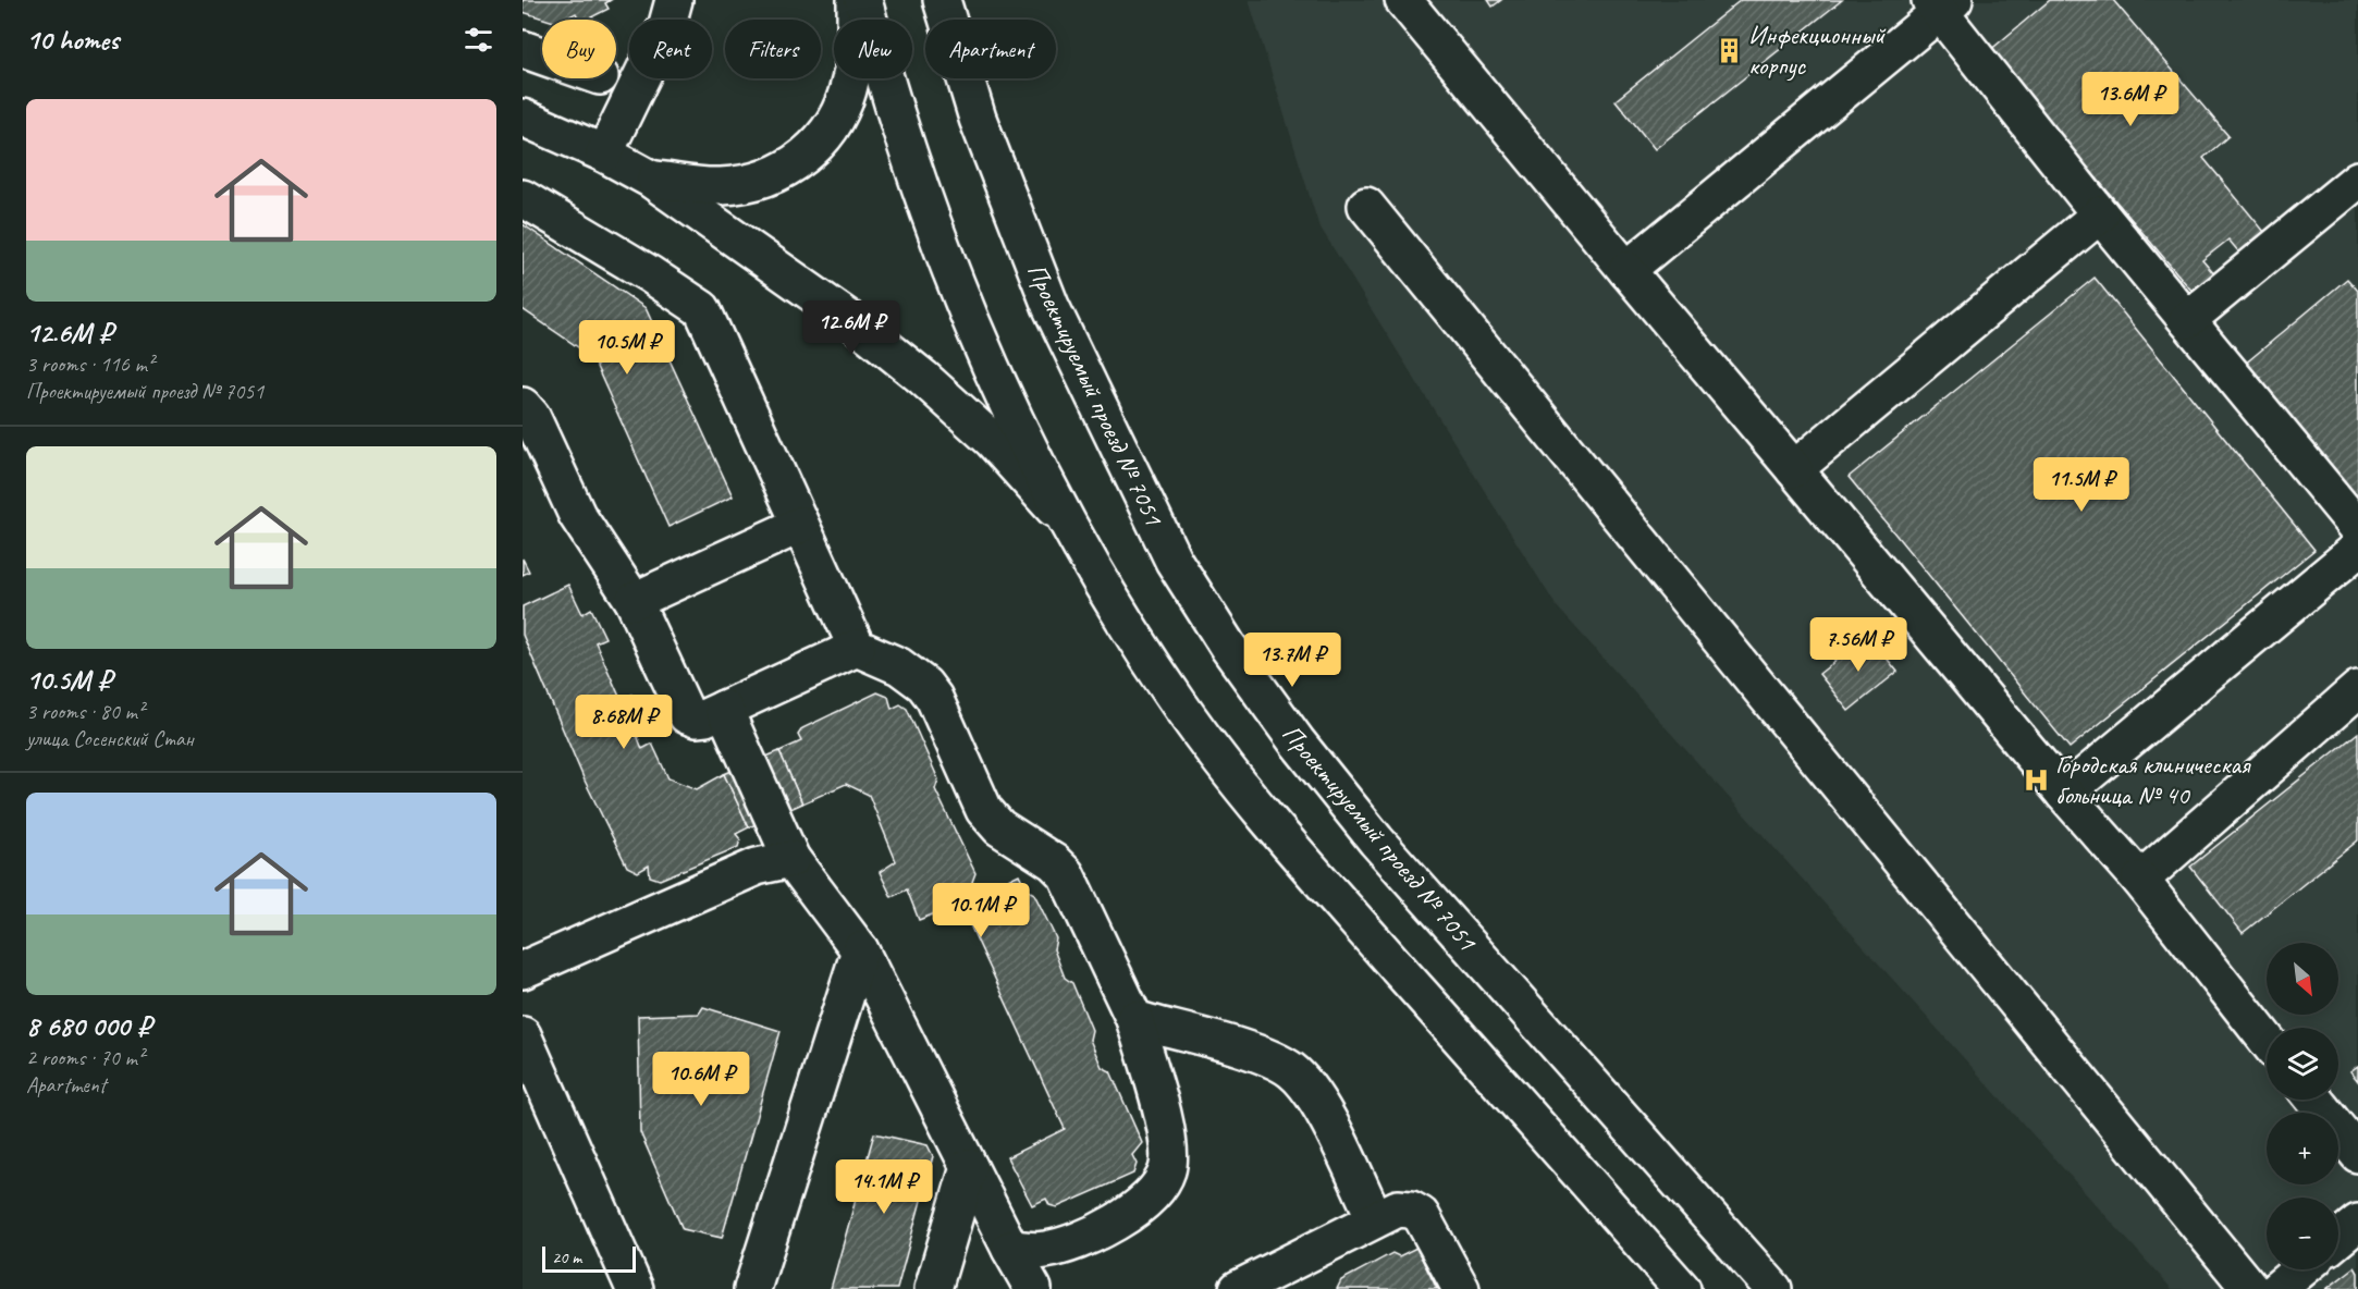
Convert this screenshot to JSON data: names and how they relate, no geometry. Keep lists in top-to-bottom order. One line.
{"streets":{"main road":["Проектируемый проезд № 7051"]},"places":{"building":["Инфекционный корпус"],"hospital":["Городская клиническая больница № 40"]},"scale_bar":"20 m","north":"bottom right","page":{"heading":"10 homes","chip":["Buy","Rent","Filters","New","Apartment"],"price":["13.6M ₽","12.6M ₽","10.5M ₽","11.5M ₽","7.56M ₽","13.7M ₽","8.68M ₽","10.1M ₽","10.6M ₽","14.1M ₽"],"list":[{"name":"12.6M ₽","note":"3 rooms · 116 m² · Проектируемый проезд № 7051"},{"name":"10.5M ₽","note":"3 rooms · 80 m² · улица Сосенский Стан"},{"name":"8 680 000 ₽","note":"2 rooms · 70 m² · Apartment"}],"map_buttons":["+","−"],"scale":"20 m"}}
